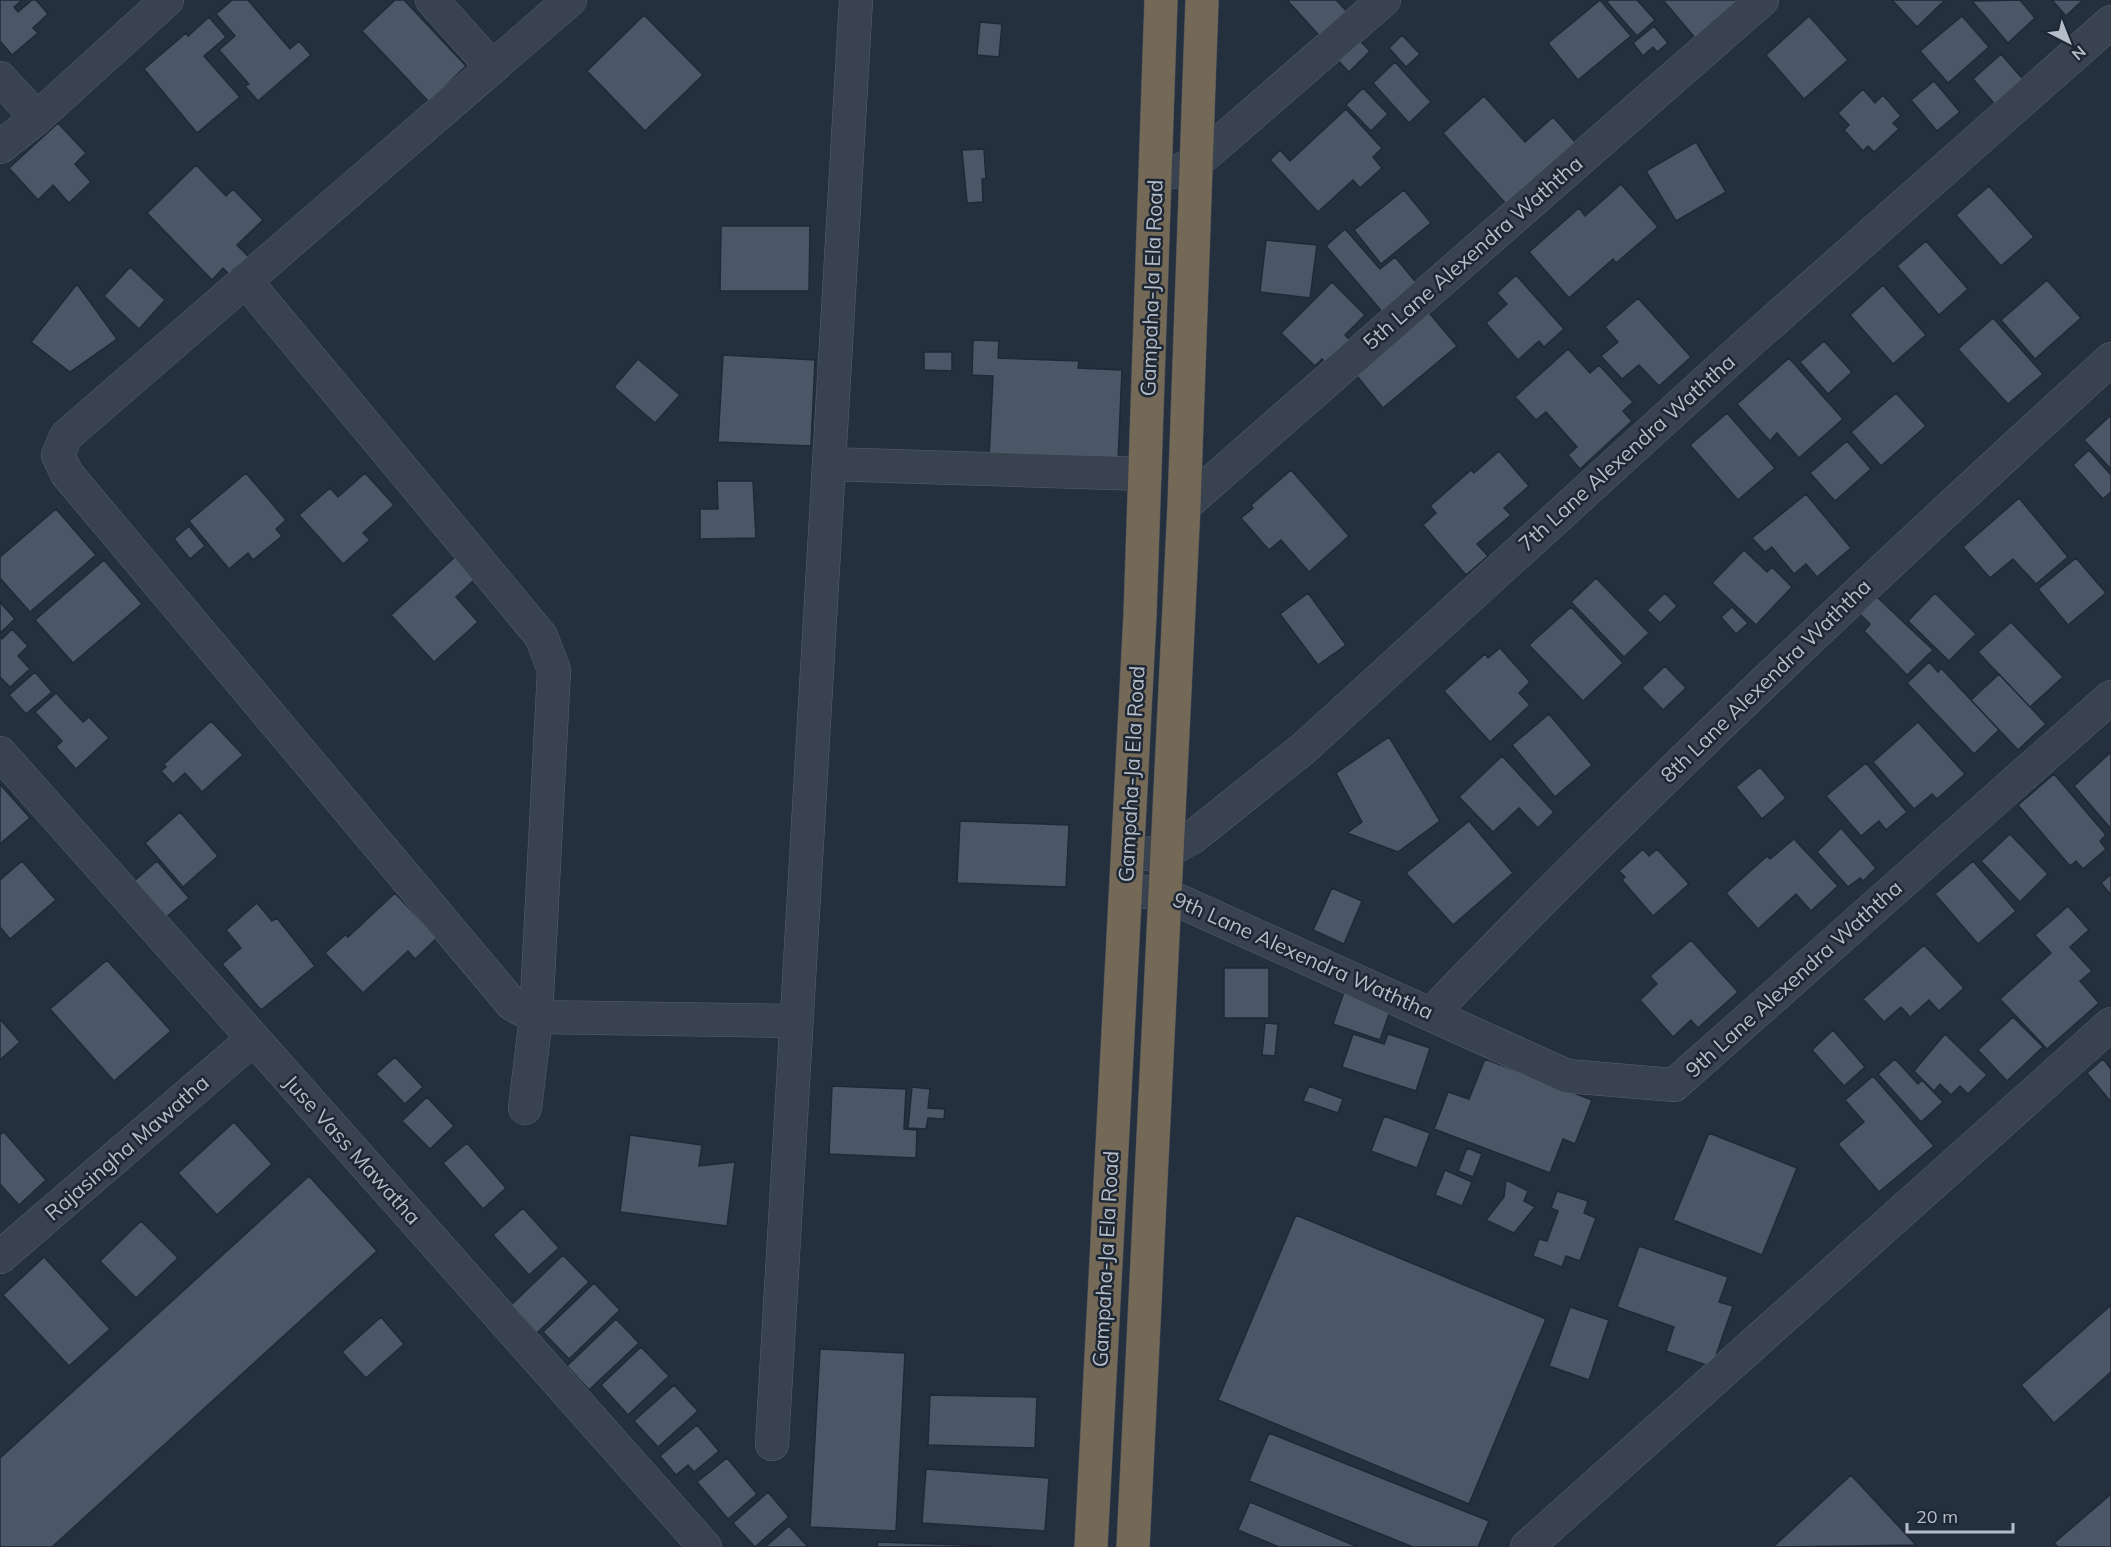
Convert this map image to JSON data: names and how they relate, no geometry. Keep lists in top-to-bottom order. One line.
{"streets":{"highway":["Gampaha-Ja Ela Road"],"street":["5th Lane Alexendra Waththa","7th Lane Alexendra Waththa","8th Lane Alexendra Waththa","9th Lane Alexendra Waththa","Rajasingha Mawatha","Juse Vass Mawatha"]},"crossings":[["5th Lane Alexendra Waththa","Gampaha-Ja Ela Road"],["Gampaha-Ja Ela Road","7th Lane Alexendra Waththa"],["Gampaha-Ja Ela Road","9th Lane Alexendra Waththa"],["8th Lane Alexendra Waththa","9th Lane Alexendra Waththa"],["Rajasingha Mawatha","Juse Vass Mawatha"]],"scale_bar":"20 m","north":"bottom right"}
